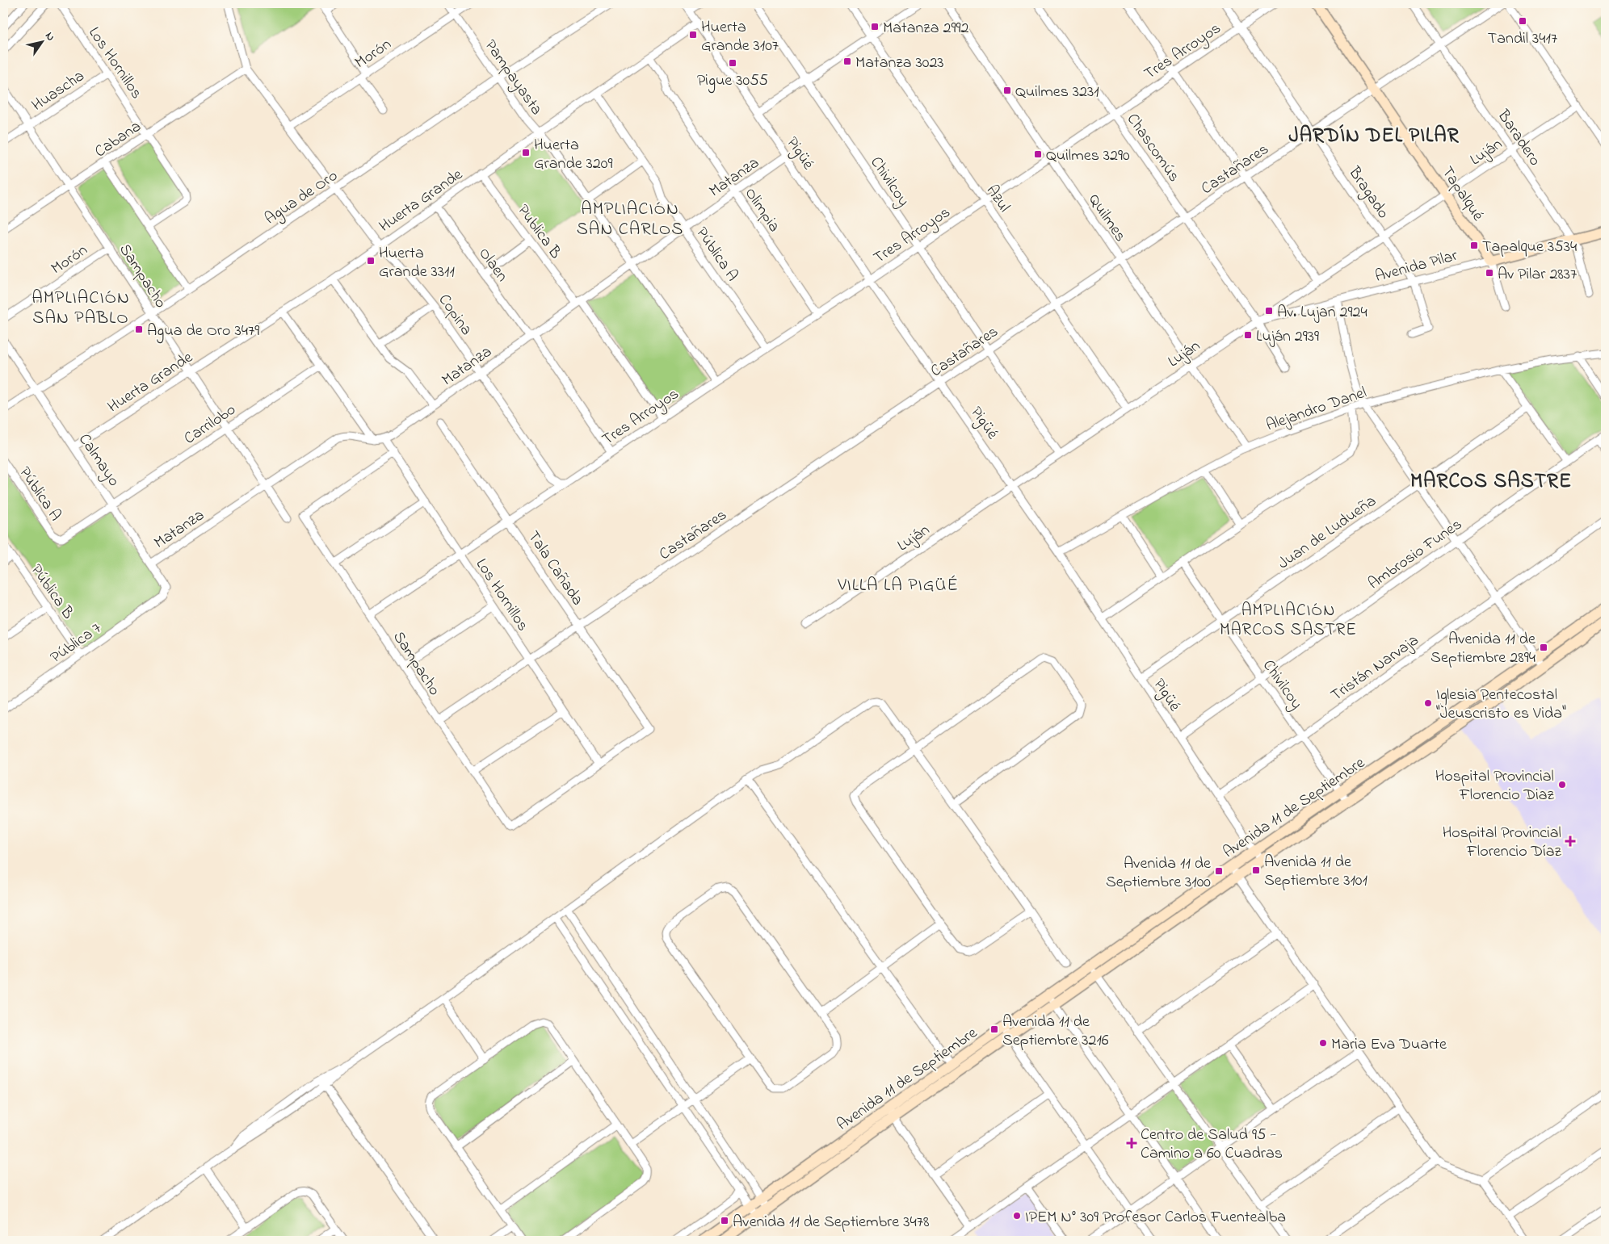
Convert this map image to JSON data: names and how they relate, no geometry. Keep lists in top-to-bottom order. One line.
{"streets":{"main road":["Tapalqué","Avenida Pilar","Avenida 11 de Septiembre"],"street":["Tres Arroyos","Morón","Los Hornillos","Pampayasta","Huascha","Baradero","Cabana","Chascomús","Luján","Pigüé","Castañares","Matanza","Chivilcoy","Bragado","Agua de Oro","Azul","Huerta Grande","Olimpia","Quilmes","Publica B","Pública A","Olaen","Sampacho","Copina","Alejandro Danel","Carrilobo","Calmayo","Juan de Ludueña","Ambrosio Funes","Tala Cañada","Pública B","Pública 7","Tristán Narvaja"]},"crossings":[["Tres Arroyos","Los Hornillos"],["Tres Arroyos","Pampayasta"],["Tres Arroyos","Chascomús"],["Tres Arroyos","Pigüé"],["Tres Arroyos","Chivilcoy"],["Tres Arroyos","Bragado"],["Tres Arroyos","Azul"],["Tres Arroyos","Olimpia"],["Tres Arroyos","Quilmes"],["Tres Arroyos","Publica B"],["Tres Arroyos","Pública A"],["Tres Arroyos","Olaen"],["Tres Arroyos","Sampacho"],["Tres Arroyos","Copina"],["Tres Arroyos","Tala Cañada"],["Morón","Pampayasta"],["Morón","Sampacho"],["Morón","Copina"],["Los Hornillos","Huascha"],["Los Hornillos","Cabana"],["Los Hornillos","Castañares"],["Los Hornillos","Matanza"],["Los Hornillos","Sampacho"],["Los Hornillos","Tala Cañada"],["Pampayasta","Matanza"],["Pampayasta","Agua de Oro"],["Pampayasta","Huerta Grande"],["Huascha","Sampacho"],["Baradero","Luján"],["Baradero","Castañares"],["Baradero","Avenida Pilar"],["Cabana","Sampacho"],["Cabana","Copina"],["Chascomús","Luján"],["Chascomús","Castañares"],["Chascomús","Avenida Pilar"],["Luján","Pigüé"],["Luján","Chivilcoy"],["Luján","Bragado"],["Luján","Tapalqué"],["Luján","Azul"],["Luján","Quilmes"],["Luján","Avenida Pilar"],["Pigüé","Castañares"],["Pigüé","Matanza"],["Pigüé","Huerta Grande"],["Pigüé","Alejandro Danel"],["Pigüé","Juan de Ludueña"],["Pigüé","Ambrosio Funes"],["Pigüé","Tristán Narvaja"],["Pigüé","Avenida 11 de Septiembre"],["Castañares","Chivilcoy"],["Castañares","Bragado"],["Castañares","Tapalqué"],["Castañares","Azul"],["Castañares","Quilmes"],["Castañares","Sampacho"],["Castañares","Tala Cañada"],["Matanza","Olimpia"],["Matanza","Publica B"],["Matanza","Pública A"],["Matanza","Olaen"],["Matanza","Sampacho"],["Matanza","Copina"],["Matanza","Calmayo"],["Chivilcoy","Juan de Ludueña"],["Chivilcoy","Ambrosio Funes"],["Chivilcoy","Tristán Narvaja"],["Chivilcoy","Avenida 11 de Septiembre"],["Bragado","Avenida Pilar"],["Tapalqué","Avenida Pilar"],["Agua de Oro","Sampacho"],["Agua de Oro","Copina"],["Agua de Oro","Calmayo"],["Huerta Grande","Olimpia"],["Huerta Grande","Publica B"],["Huerta Grande","Pública A"],["Huerta Grande","Olaen"],["Huerta Grande","Sampacho"],["Huerta Grande","Copina"],["Huerta Grande","Calmayo"],["Quilmes","Alejandro Danel"],["Pública A","Carrilobo"],["Sampacho","Carrilobo"],["Sampacho","Tala Cañada"],["Carrilobo","Calmayo"],["Calmayo","Pública 7"],["Pública B","Pública 7"]],"districts":["JARDÍN DEL PILAR","AMPLIACIÓN SAN CARLOS","AMPLIACIÓN SAN PABLO","MARCOS SASTRE","VILLA LA PIGÜÉ","AMPLIACIÓN MARCOS SASTRE"],"places":{"transit":["Tandil 3417","Matanza 2992","Huerta Grande 3107","Matanza 3023","Pigue 3055","Quilmes 3231","Huerta Grande 3209","Quilmes 3290","Tapalque 3534","Huerta Grande 3311","Av Pilar 2837","Av. Lujan 2924","Agua de Oro 3479","Luján 2939","Avenida 11 de Septiembre 2894","Avenida 11 de Septiembre 3101","Avenida 11 de Septiembre 3100","Avenida 11 de Septiembre 3216","Avenida 11 de Septiembre 3478"],"other":["Iglesia Pentecostal \"Jeuscristo es Vida\"","Hospital Provincial Florencio Diaz","Maria Eva Duarte","IPEM N° 309 Profesor Carlos Fuentealba"],"health":["Hospital Provincial Florencio Díaz","Centro de Salud 95 - Camino a 60 Cuadras"]},"north":"top right"}
